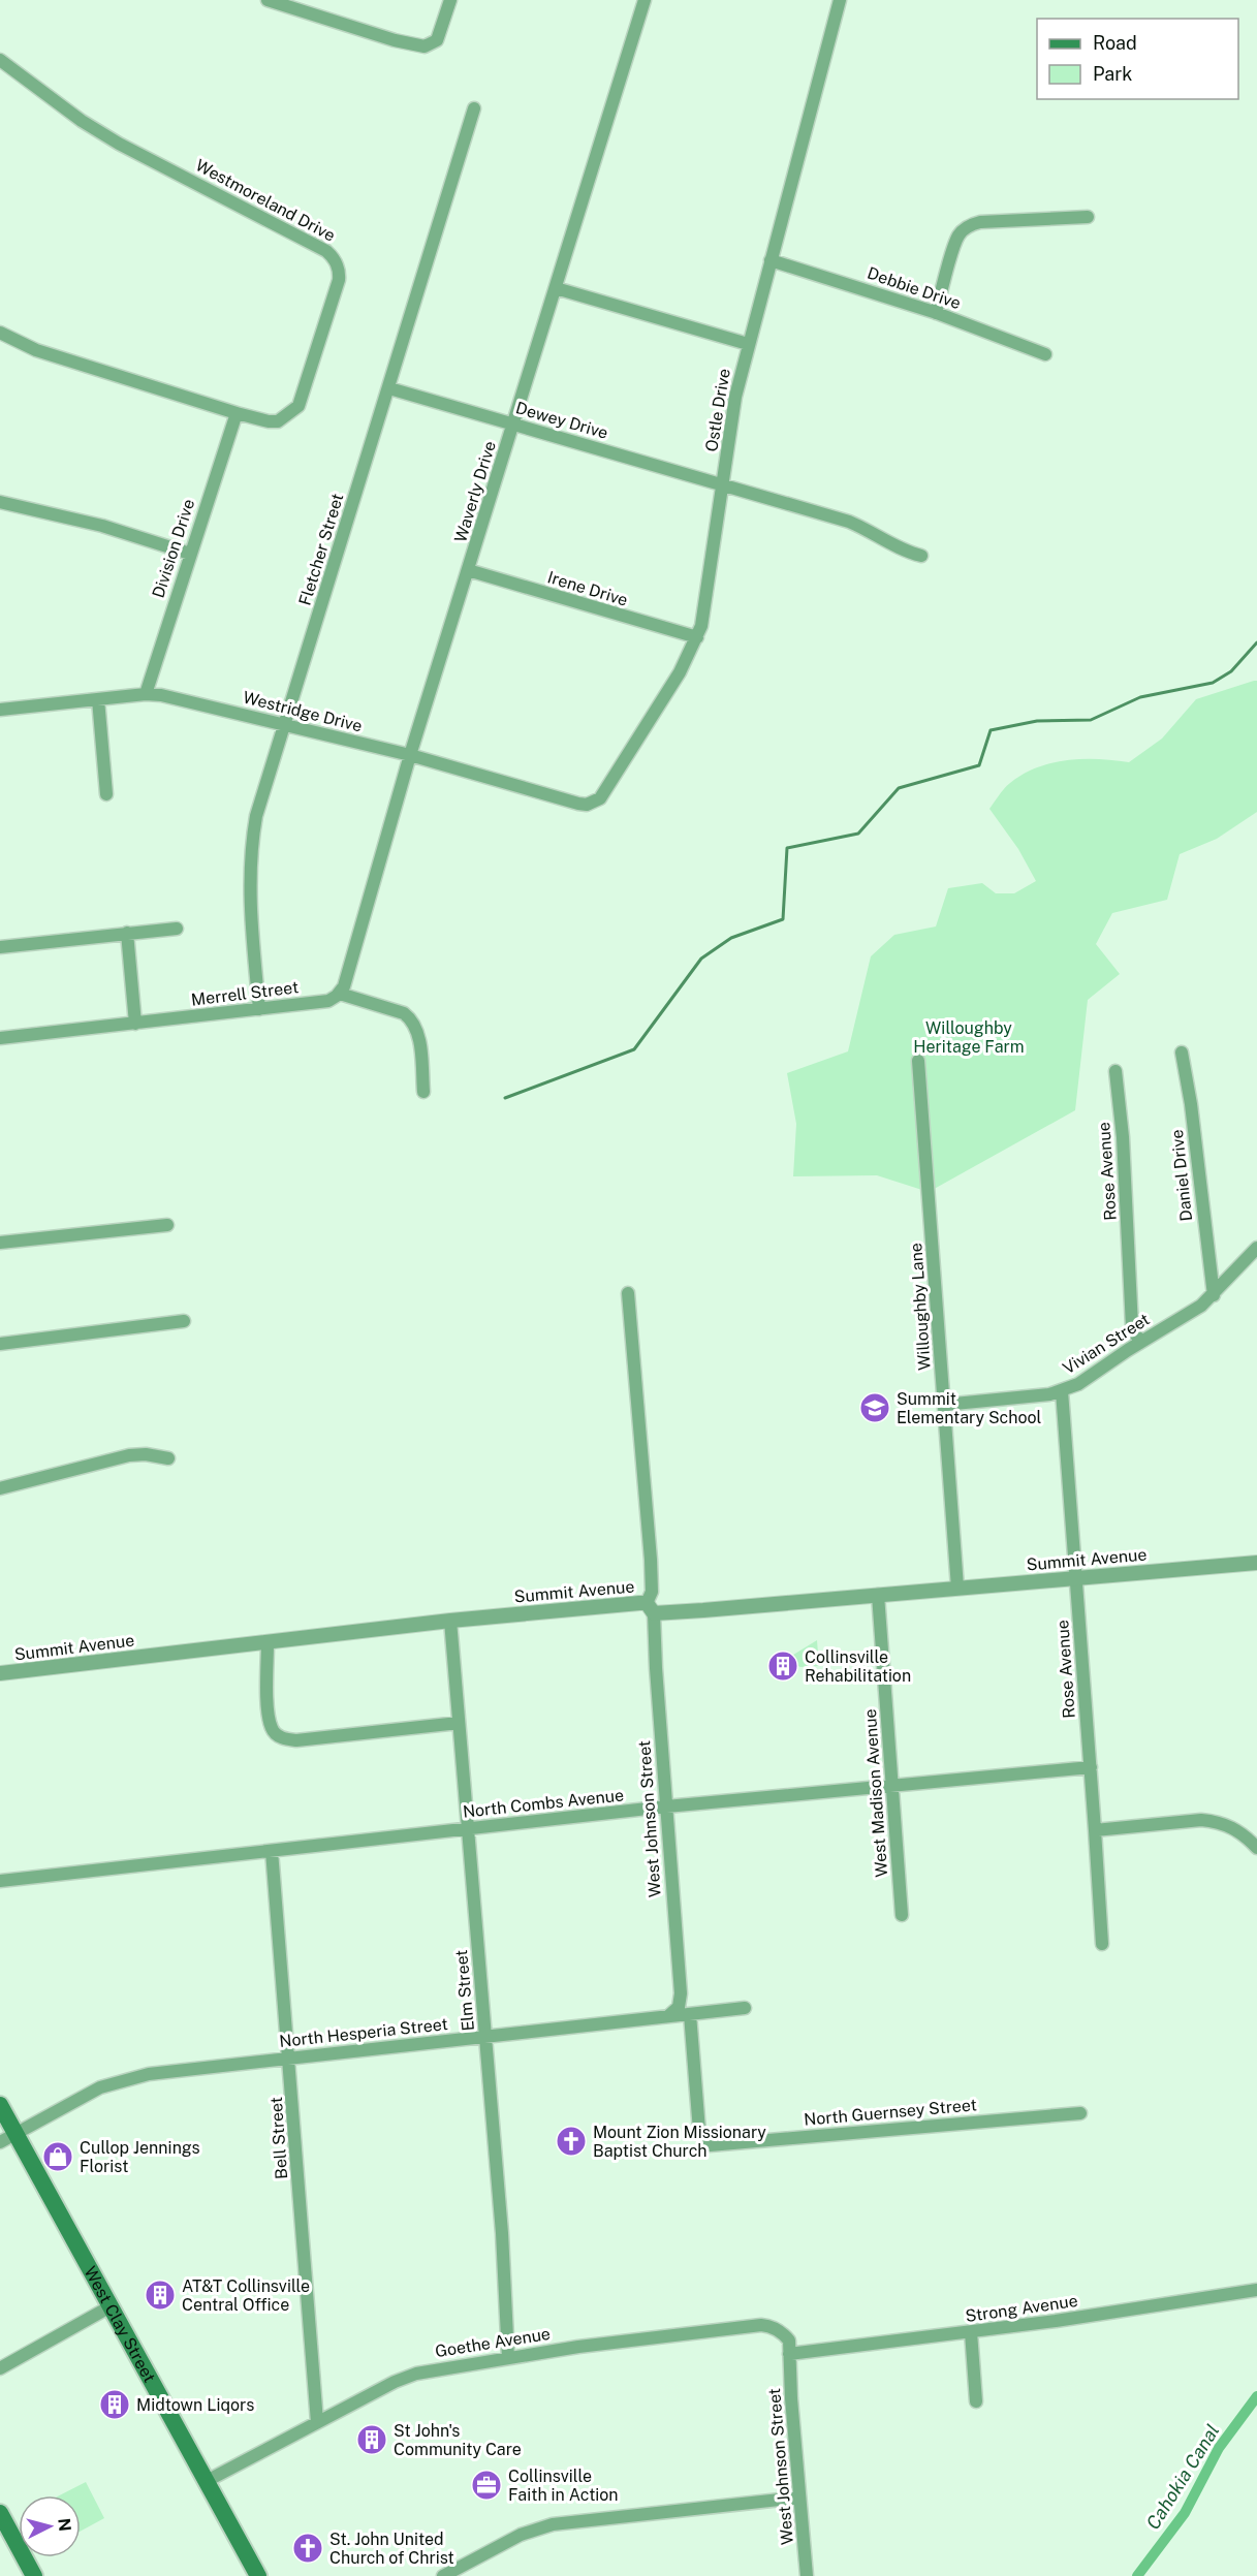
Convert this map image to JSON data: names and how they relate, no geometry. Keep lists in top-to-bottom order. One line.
{"streets":{"main road":["West Clay Street"],"street":["Westmoreland Drive","Debbie Drive","Ostle Drive","Dewey Drive","Waverly Drive","Division Drive","Fletcher Street","Irene Drive","Westridge Drive","Merrell Street","Rose Avenue","Daniel Drive","Willoughby Lane","Vivian Street","Summit Avenue","West Madison Avenue","North Combs Avenue","West Johnson Street","Elm Street","North Hesperia Street","North Guernsey Street","Bell Street","Strong Avenue","Goethe Avenue"]},"crossings":[["Westmoreland Drive","Division Drive"],["Debbie Drive","Ostle Drive"],["Ostle Drive","Dewey Drive"],["Ostle Drive","Irene Drive"],["Ostle Drive","Westridge Drive"],["Dewey Drive","Waverly Drive"],["Dewey Drive","Fletcher Street"],["Waverly Drive","Irene Drive"],["Waverly Drive","Westridge Drive"],["Waverly Drive","Merrell Street"],["Division Drive","Westridge Drive"],["Fletcher Street","Westridge Drive"],["Fletcher Street","Merrell Street"],["Rose Avenue","Vivian Street"],["Rose Avenue","Summit Avenue"],["Rose Avenue","North Combs Avenue"],["Daniel Drive","Vivian Street"],["Willoughby Lane","Vivian Street"],["Willoughby Lane","Summit Avenue"],["Summit Avenue","West Madison Avenue"],["Summit Avenue","West Johnson Street"],["Summit Avenue","Elm Street"],["West Madison Avenue","North Combs Avenue"],["North Combs Avenue","West Johnson Street"],["North Combs Avenue","Elm Street"],["North Combs Avenue","Bell Street"],["West Johnson Street","North Hesperia Street"],["West Johnson Street","Strong Avenue"],["West Johnson Street","Goethe Avenue"],["Elm Street","North Hesperia Street"],["Elm Street","Goethe Avenue"],["North Hesperia Street","North Guernsey Street"],["North Hesperia Street","Bell Street"],["North Hesperia Street","West Clay Street"],["Bell Street","Goethe Avenue"],["Strong Avenue","Goethe Avenue"],["West Clay Street","Goethe Avenue"]],"water":["Cahokia Canal"],"parks":["Willoughby Heritage Farm"],"places":{"school or university":["Summit Elementary School"],"building":["Collinsville Rehabilitation","AT&T Collinsville Central Office","Midtown Liqors","St John's Community Care"],"church":["Mount Zion Missionary Baptist Church","St. John United Church of Christ"],"shop":["Cullop Jennings Florist"],"office":["Collinsville Faith in Action"]},"legend":["Road","Park"],"north":"right"}
